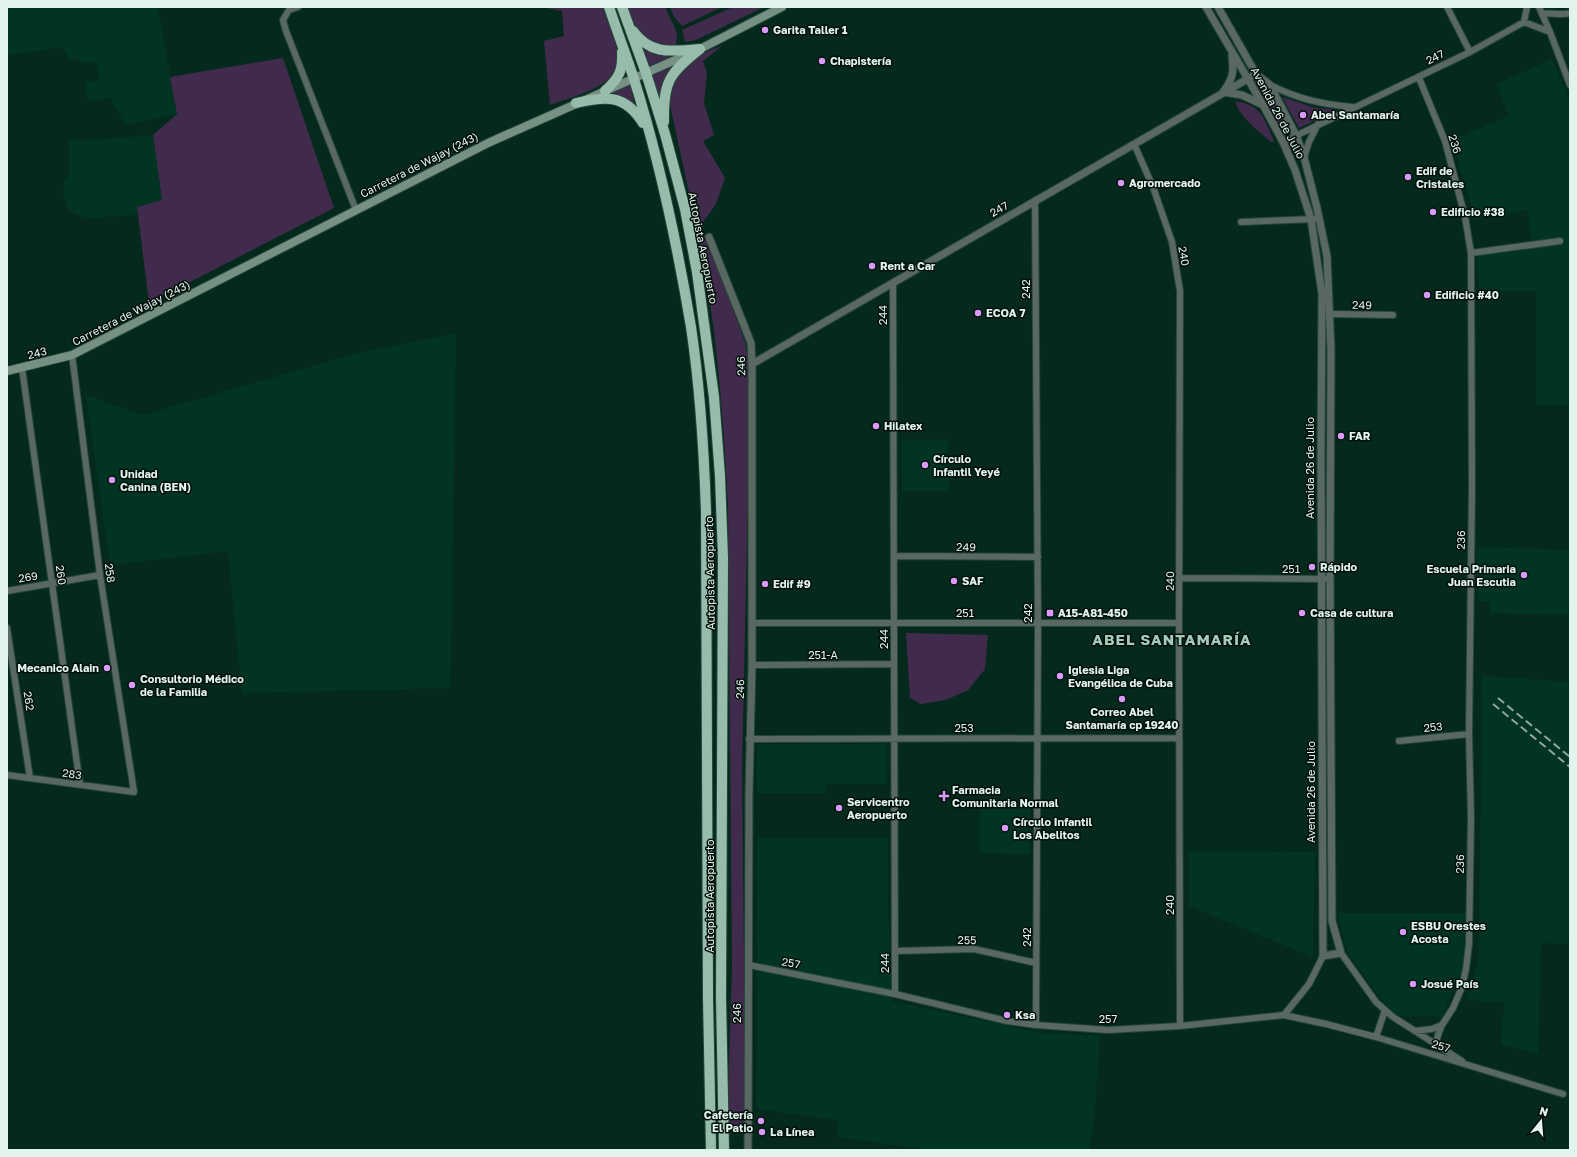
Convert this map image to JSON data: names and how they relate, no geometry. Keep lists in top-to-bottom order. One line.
{"streets":{"highway":["Autopista Aeropuerto"],"main road":["Carretera de Wajay (243)","243"],"street":["247","Avenida 26 de Julio","236","240","242","249","244","246","251","258","260","269","251-A","262","253","283","255","257"]},"crossings":[["247","Avenida 26 de Julio"],["247","236"],["247","240"],["247","242"],["247","244"],["247","246"],["Avenida 26 de Julio","249"],["Avenida 26 de Julio","251"],["Avenida 26 de Julio","257"],["236","253"],["236","257"],["Carretera de Wajay (243)","Autopista Aeropuerto"],["Carretera de Wajay (243)","243"],["Carretera de Wajay (243)","258"],["240","251"],["240","253"],["240","257"],["242","249"],["242","251"],["242","253"],["242","255"],["242","257"],["249","244"],["244","251"],["244","251-A"],["244","253"],["244","255"],["244","257"],["243","258"],["243","260"],["246","251"],["246","251-A"],["246","253"],["246","257"],["258","269"],["258","283"],["260","269"],["260","283"],["262","283"]],"districts":["ABEL SANTAMARÍA"],"places":{"other":["Garita Taller 1","Chapistería","Abel Santamaría","Edif de Cristales","Agromercado","Edificio #38","Rent a Car","Edificio #40","ECOA 7","Hilatex","FAR","Círculo Infantil Yeyé","Unidad Canina (BEN)","Rápido","Escuela Primaria Juan Escutia","SAF","Edif #9","Casa de cultura","Mecanico Alain","Iglesia Liga Evangélica de Cuba","Consultorio Médico de la Familia","Correo Abel Santamaría cp 19240","Servicentro Aeropuerto","Círculo Infantil Los Abelitos","ESBU Orestes Acosta","Josué País","Ksa","Cafetería El Patio","La Línea"],"transit":["A15-A81-450"],"health":["Farmacia Comunitaria Normal"]},"north":"top"}
